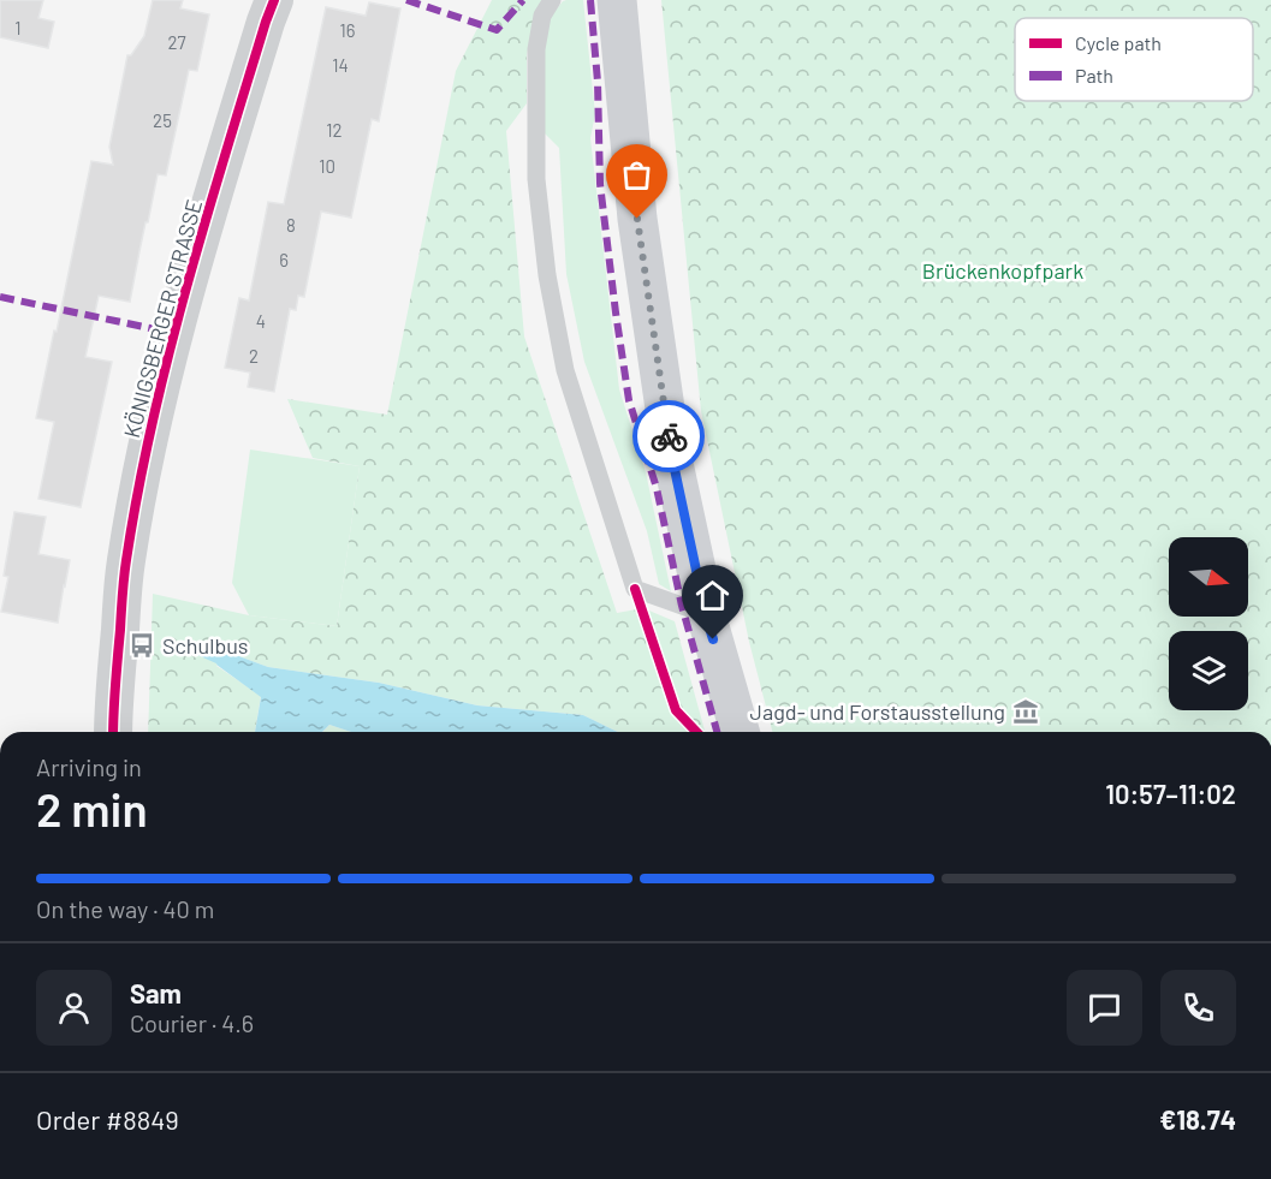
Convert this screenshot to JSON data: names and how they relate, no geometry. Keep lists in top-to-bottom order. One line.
{"streets":{"street":["KÖNIGSBERGER STRASSE"]},"parks":["Brückenkopfpark"],"places":{"bus stop":["Schulbus"],"museum":["Jagd- und Forstausstellung"]},"house_numbers":["1","16","27","14","25","12","10","8","6","4","2"],"legend":["Cycle path","Path"],"north":"right","page":{"heading":["2 min","Arriving in","10:57–11:02"],"panel":["Sam","Courier · 4.6","Order #8849","€18.74"],"bar":"On the way · 40 m"}}
